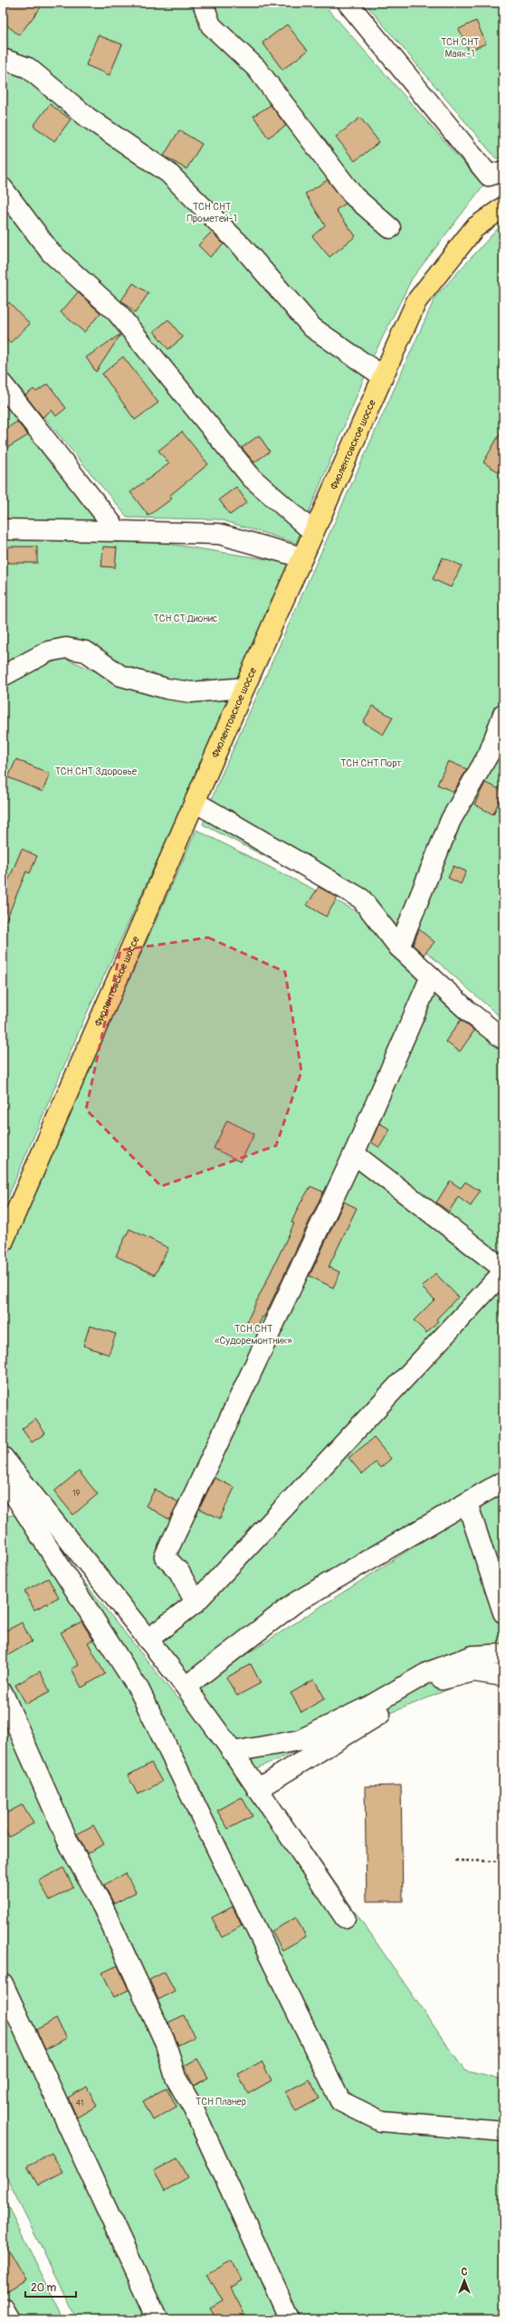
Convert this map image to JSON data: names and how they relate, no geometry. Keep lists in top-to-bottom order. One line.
{"streets":{"main road":["Фиолентовское шоссе"]},"parks":["ТСН СНТ Маяк-1","ТСН СНТ Прометей-1","ТСН СТ Дионис","ТСН СНТ Порт","ТСН СНТ Здоровье","ТСН СНТ «Судоремонтник»","ТСН Планер"],"house_numbers":["19","41"],"scale_bar":"20 m","north":"top"}
